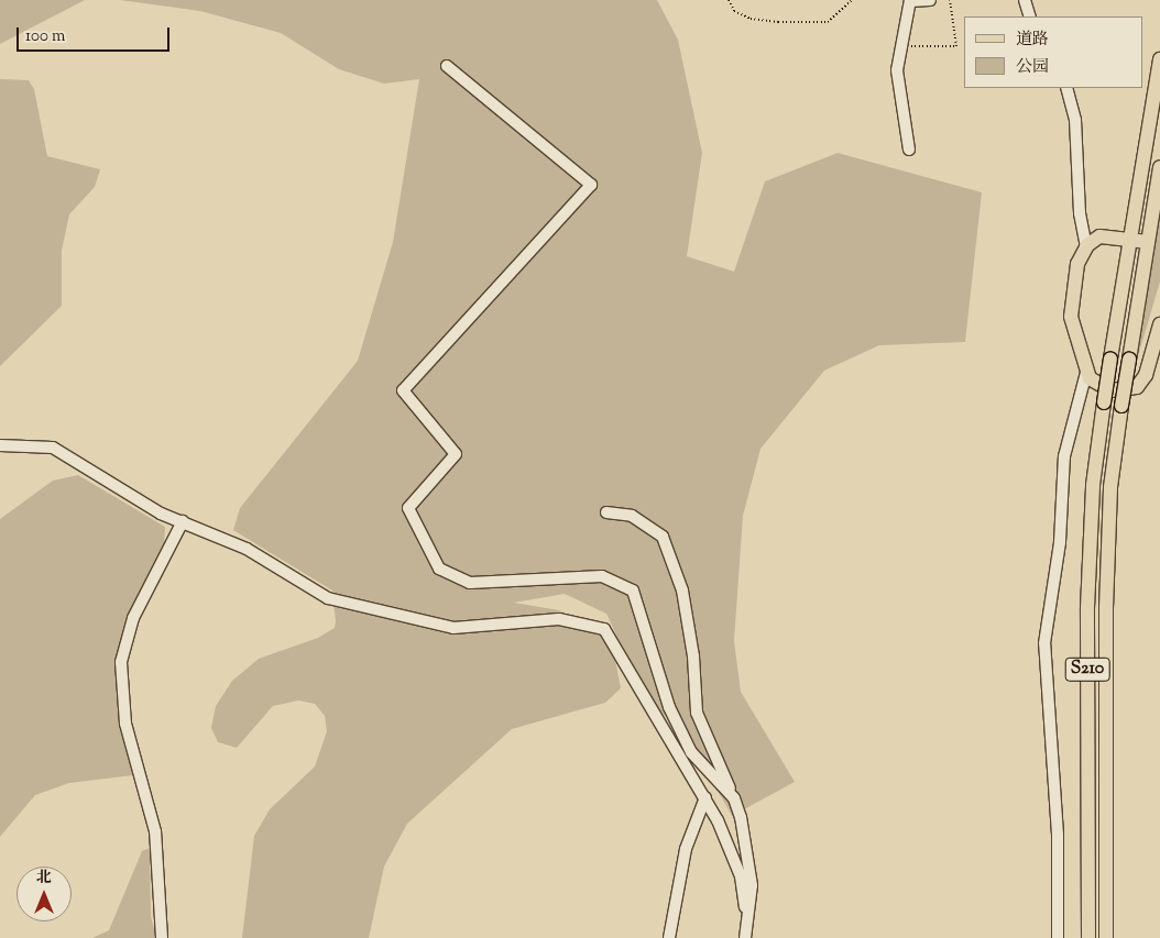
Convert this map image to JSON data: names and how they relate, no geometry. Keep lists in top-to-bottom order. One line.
{"streets":{"main road":["S210"]},"legend":["道路","公园"],"scale_bar":"100 m","north":"top"}
